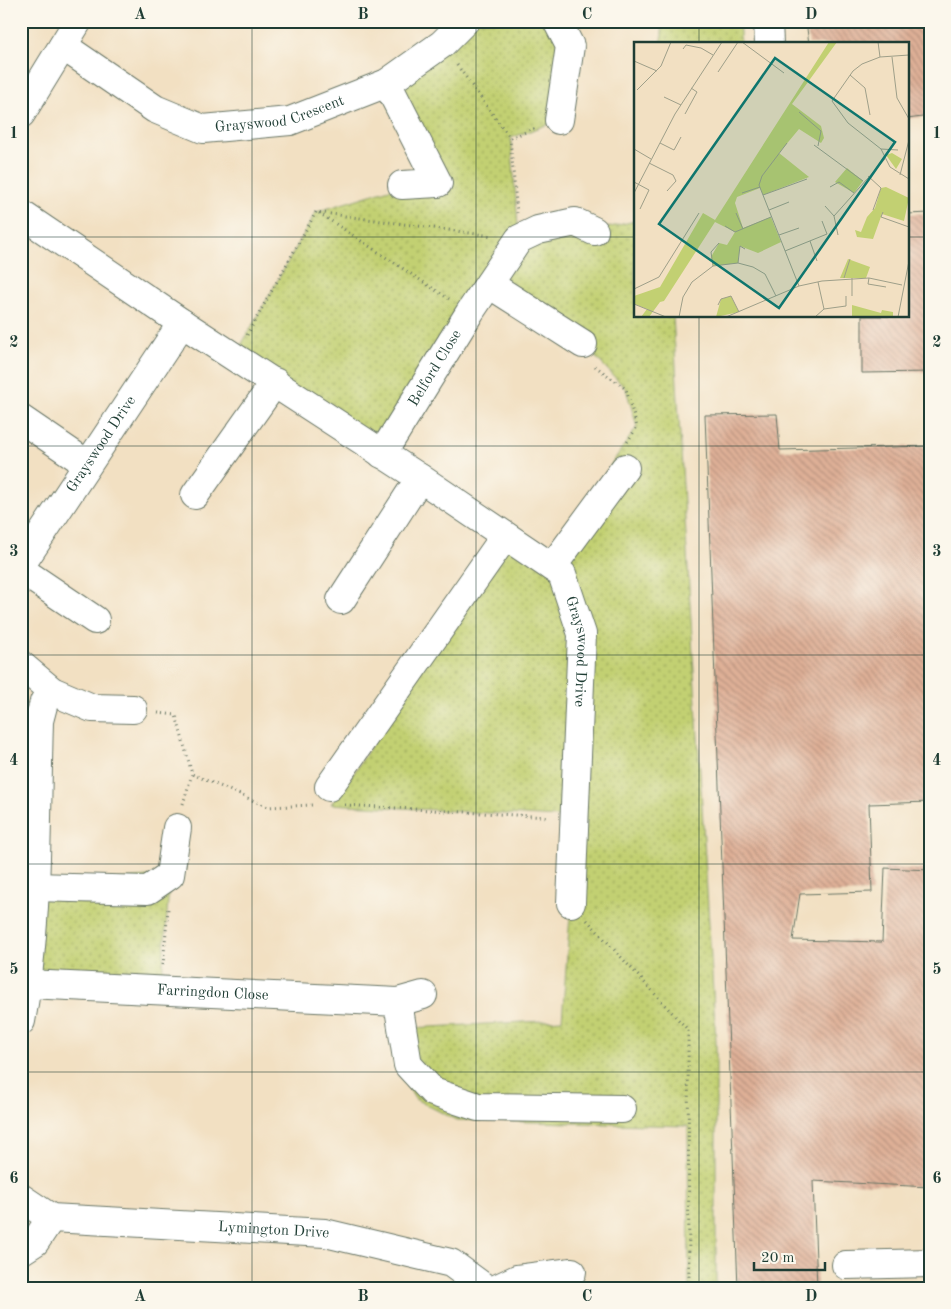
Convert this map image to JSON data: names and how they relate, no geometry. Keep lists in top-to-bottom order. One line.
{"streets":{"street":["Grayswood Crescent","Belford Close","Grayswood Drive","Farringdon Close","Lymington Drive"]},"crossings":[["Belford Close","Grayswood Drive"]],"scale_bar":"20 m","grid":{"columns":["A","B","C","D"],"rows":["1","2","3","4","5","6"]}}
